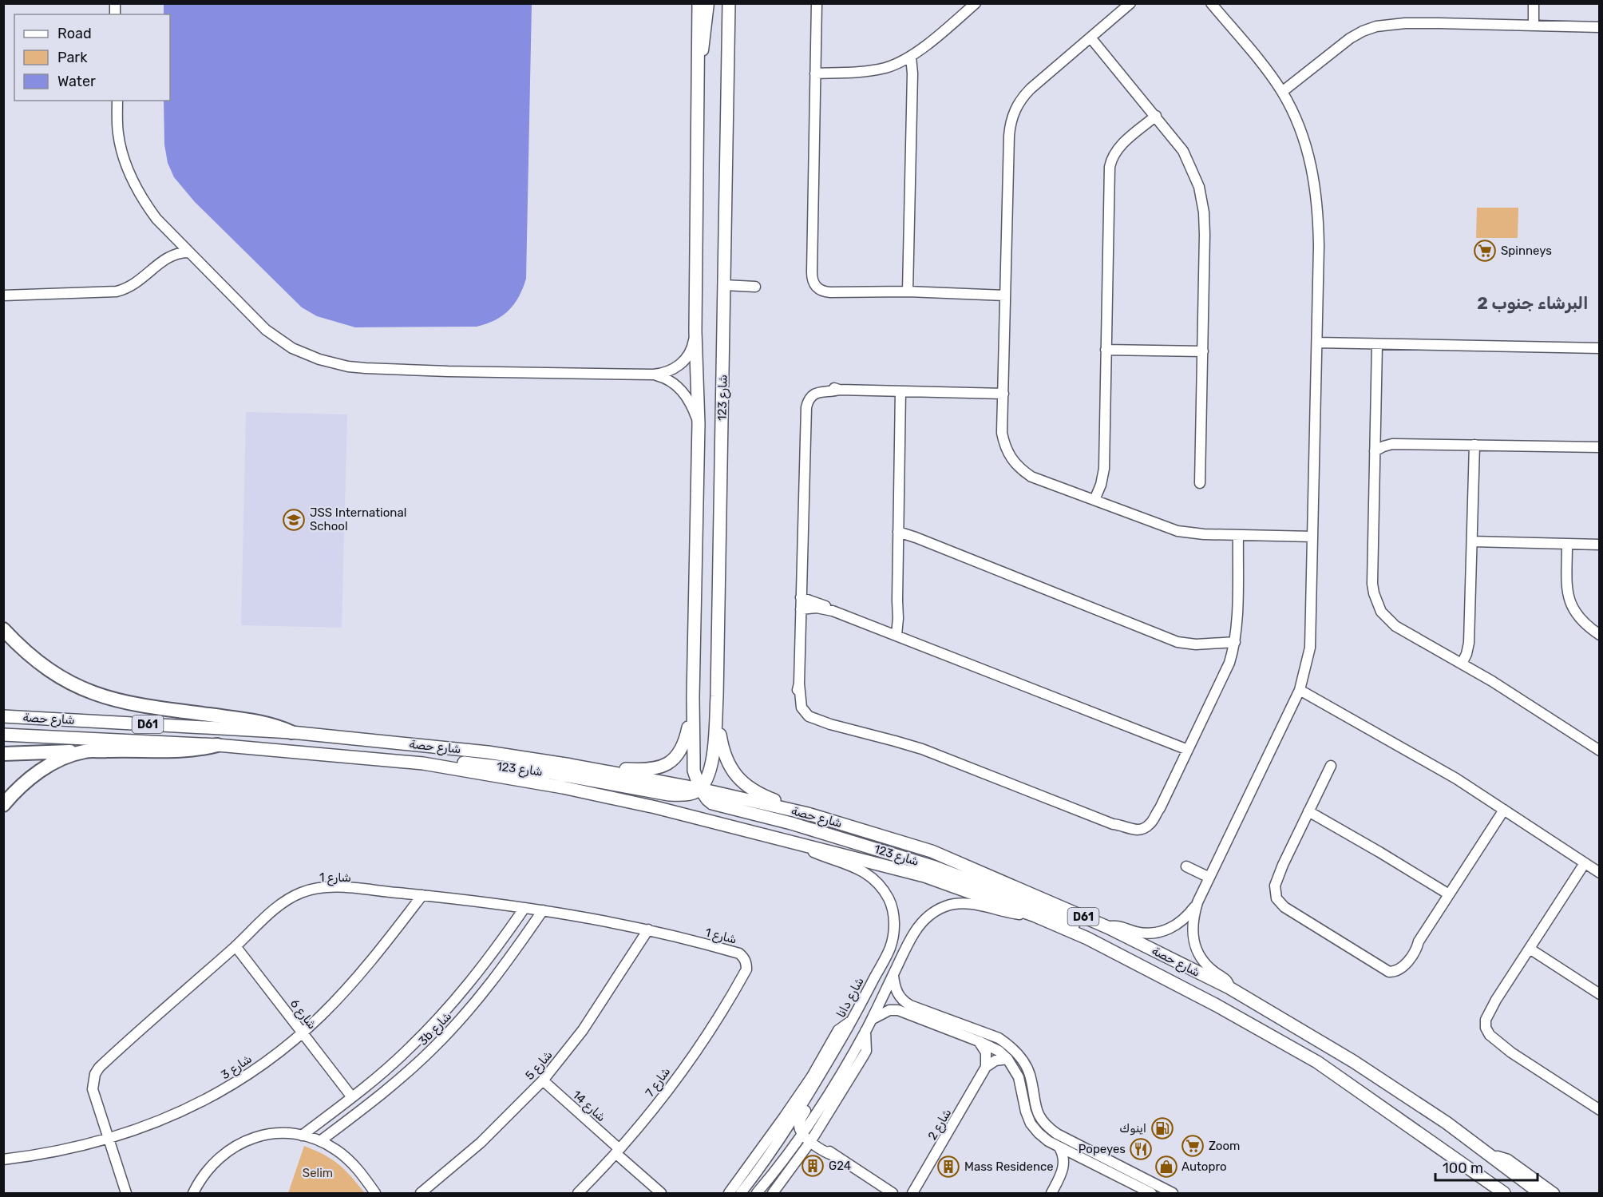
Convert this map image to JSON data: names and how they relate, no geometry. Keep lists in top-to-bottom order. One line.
{"streets":{"main road":["شارع 123","شارع حصة","D61"],"street":["شارع 1","شارع دانا","شارع 6","3b شارع","شارع 5","شارع 3","شارع 7","شارع 14","شارع 2"]},"crossings":[["شارع 123","شارع حصة"],["شارع حصة","شارع دانا"],["شارع 1","شارع 6"],["شارع 1","3b شارع"],["شارع 1","شارع 5"],["شارع 1","شارع 3"],["شارع 1","شارع 7"],["شارع 6","3b شارع"],["شارع 6","شارع 3"],["شارع 5","شارع 14"],["شارع 7","شارع 14"]],"districts":["البرشاء جنوب 2"],"parks":["Selim"],"places":{"supermarket":["Spinneys","Zoom"],"school or university":["JSS International School"],"fuel station":["اينوك"],"restaurant":["Popeyes"],"building":["G24","Mass Residence"],"shop":["Autopro"]},"legend":["Road","Park","Water"],"scale_bar":"100 m"}
